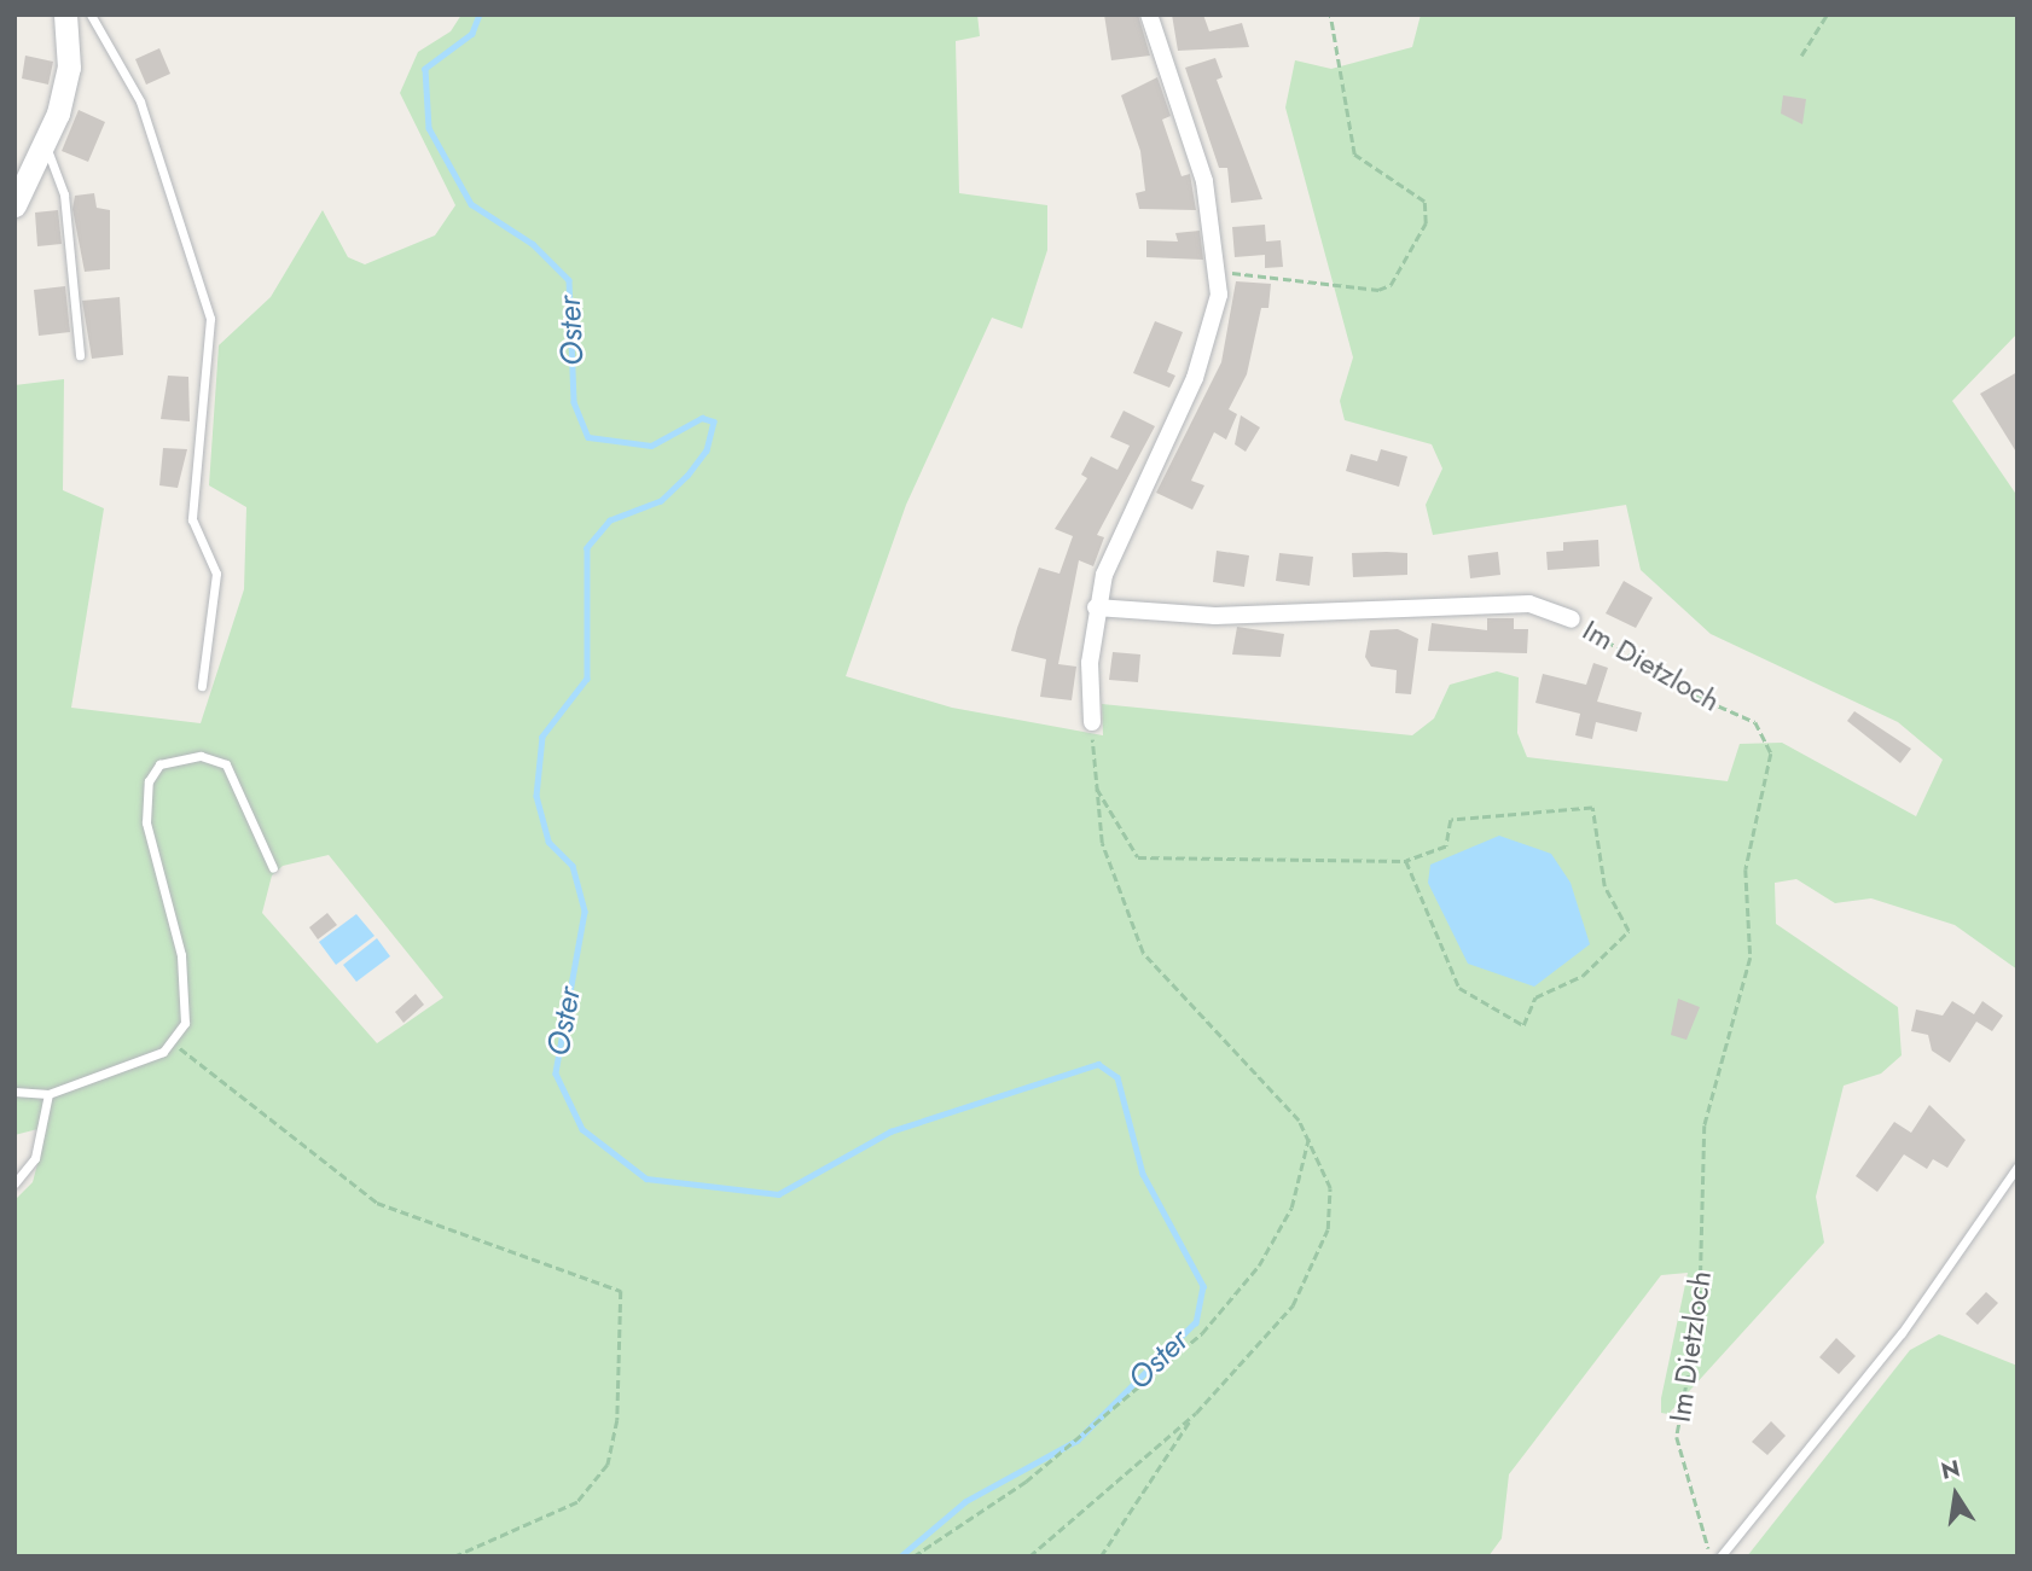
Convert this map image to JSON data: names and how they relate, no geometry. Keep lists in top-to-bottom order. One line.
{"streets":{"street":["Im Dietzloch"]},"water":["Oster"],"north":"top"}
